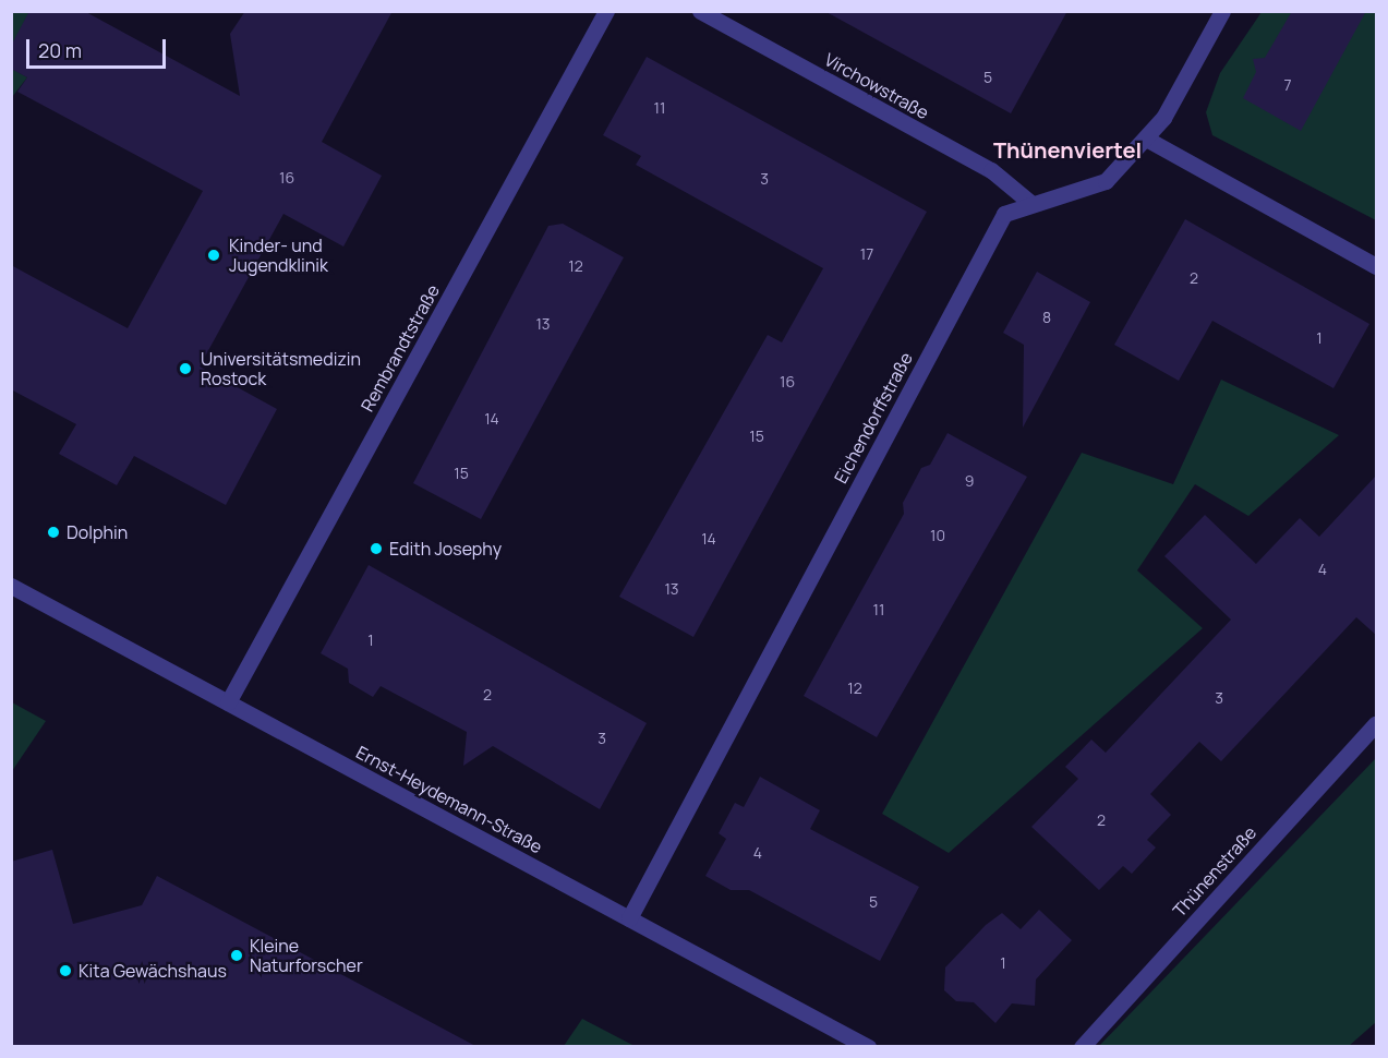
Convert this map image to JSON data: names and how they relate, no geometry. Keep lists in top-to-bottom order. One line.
{"streets":{"street":["Virchowstraße","Rembrandtstraße","Eichendorffstraße","Ernst-Heydemann-Straße","Thünenstraße"]},"crossings":[["Virchowstraße","Eichendorffstraße"],["Rembrandtstraße","Ernst-Heydemann-Straße"],["Eichendorffstraße","Ernst-Heydemann-Straße"]],"districts":["Thünenviertel"],"places":["Kinder- und Jugendklinik","Universitätsmedizin Rostock","Dolphin","Edith Josephy","Kleine Naturforscher","Kita Gewächshaus"],"house_numbers":["5","7","11","16","3","17","12","2","8","13","1","16","14","15","15","9","10","14","4","13","11","1","12","2","3","3","2","4","5","1"],"scale_bar":"20 m"}
